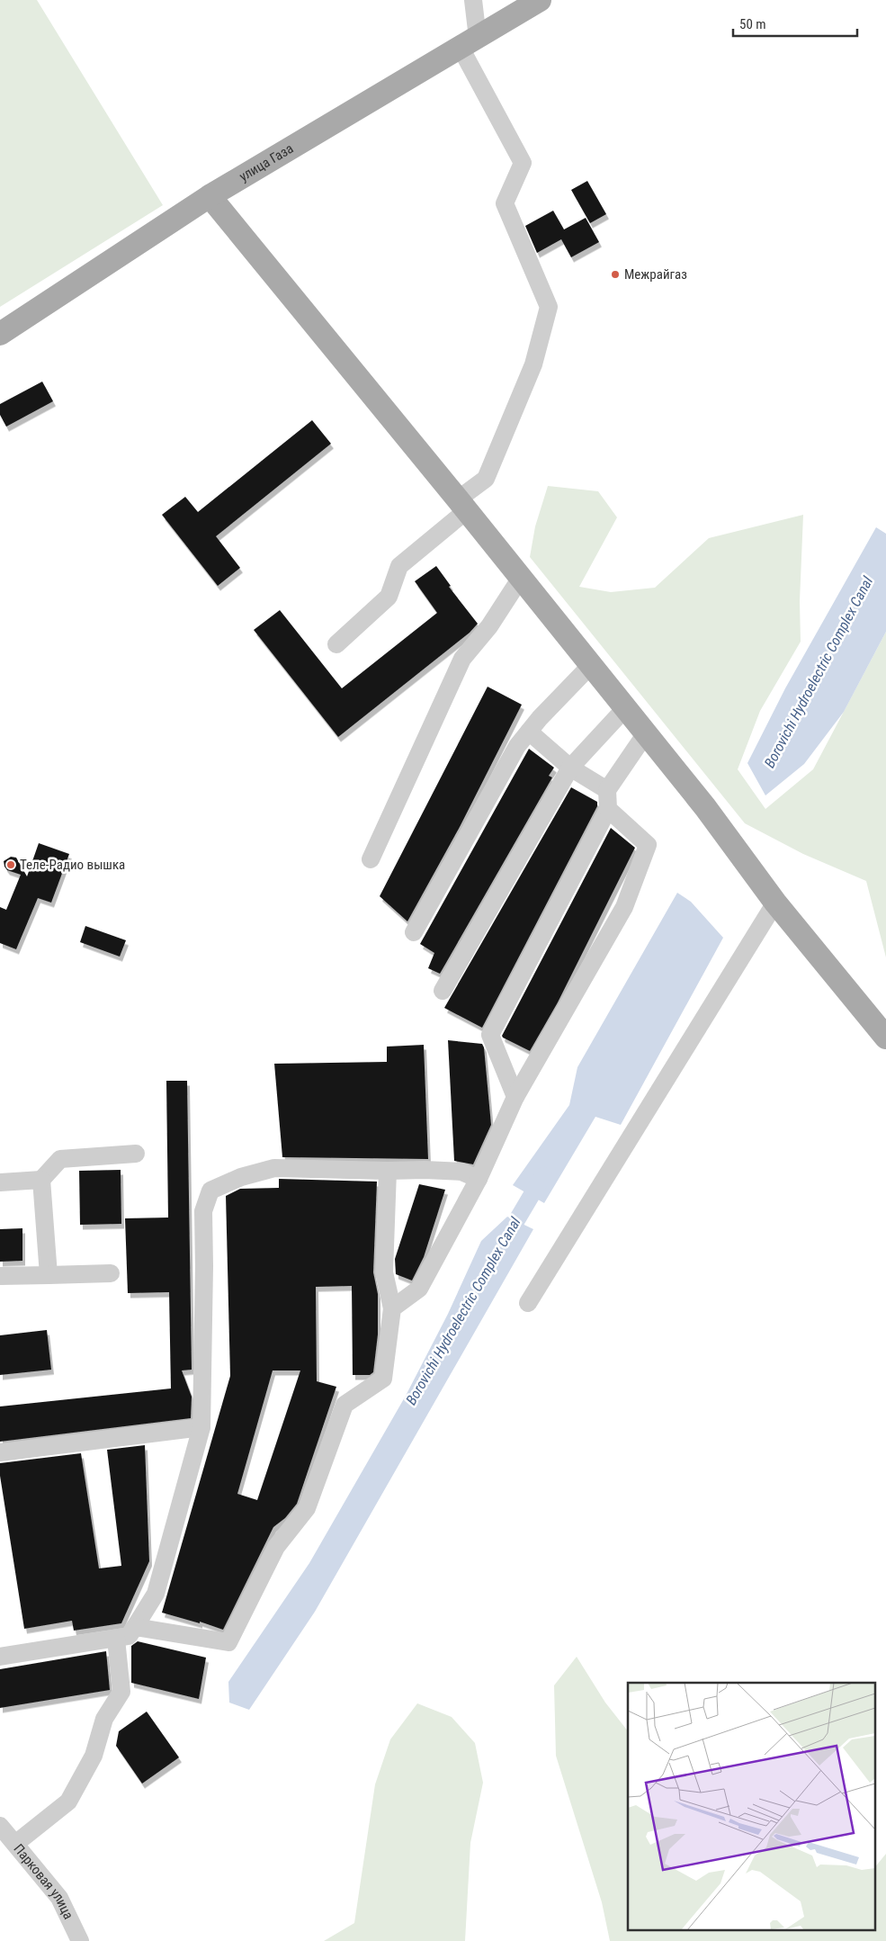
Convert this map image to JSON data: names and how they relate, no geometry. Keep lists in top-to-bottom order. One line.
{"streets":{"main road":["улица Газа"],"street":["Парковая улица"]},"water":["Borovichi Hydroelectric Complex Canal"],"places":["Межрайгаз","Теле-Радио вышка"],"scale_bar":"50 m"}
